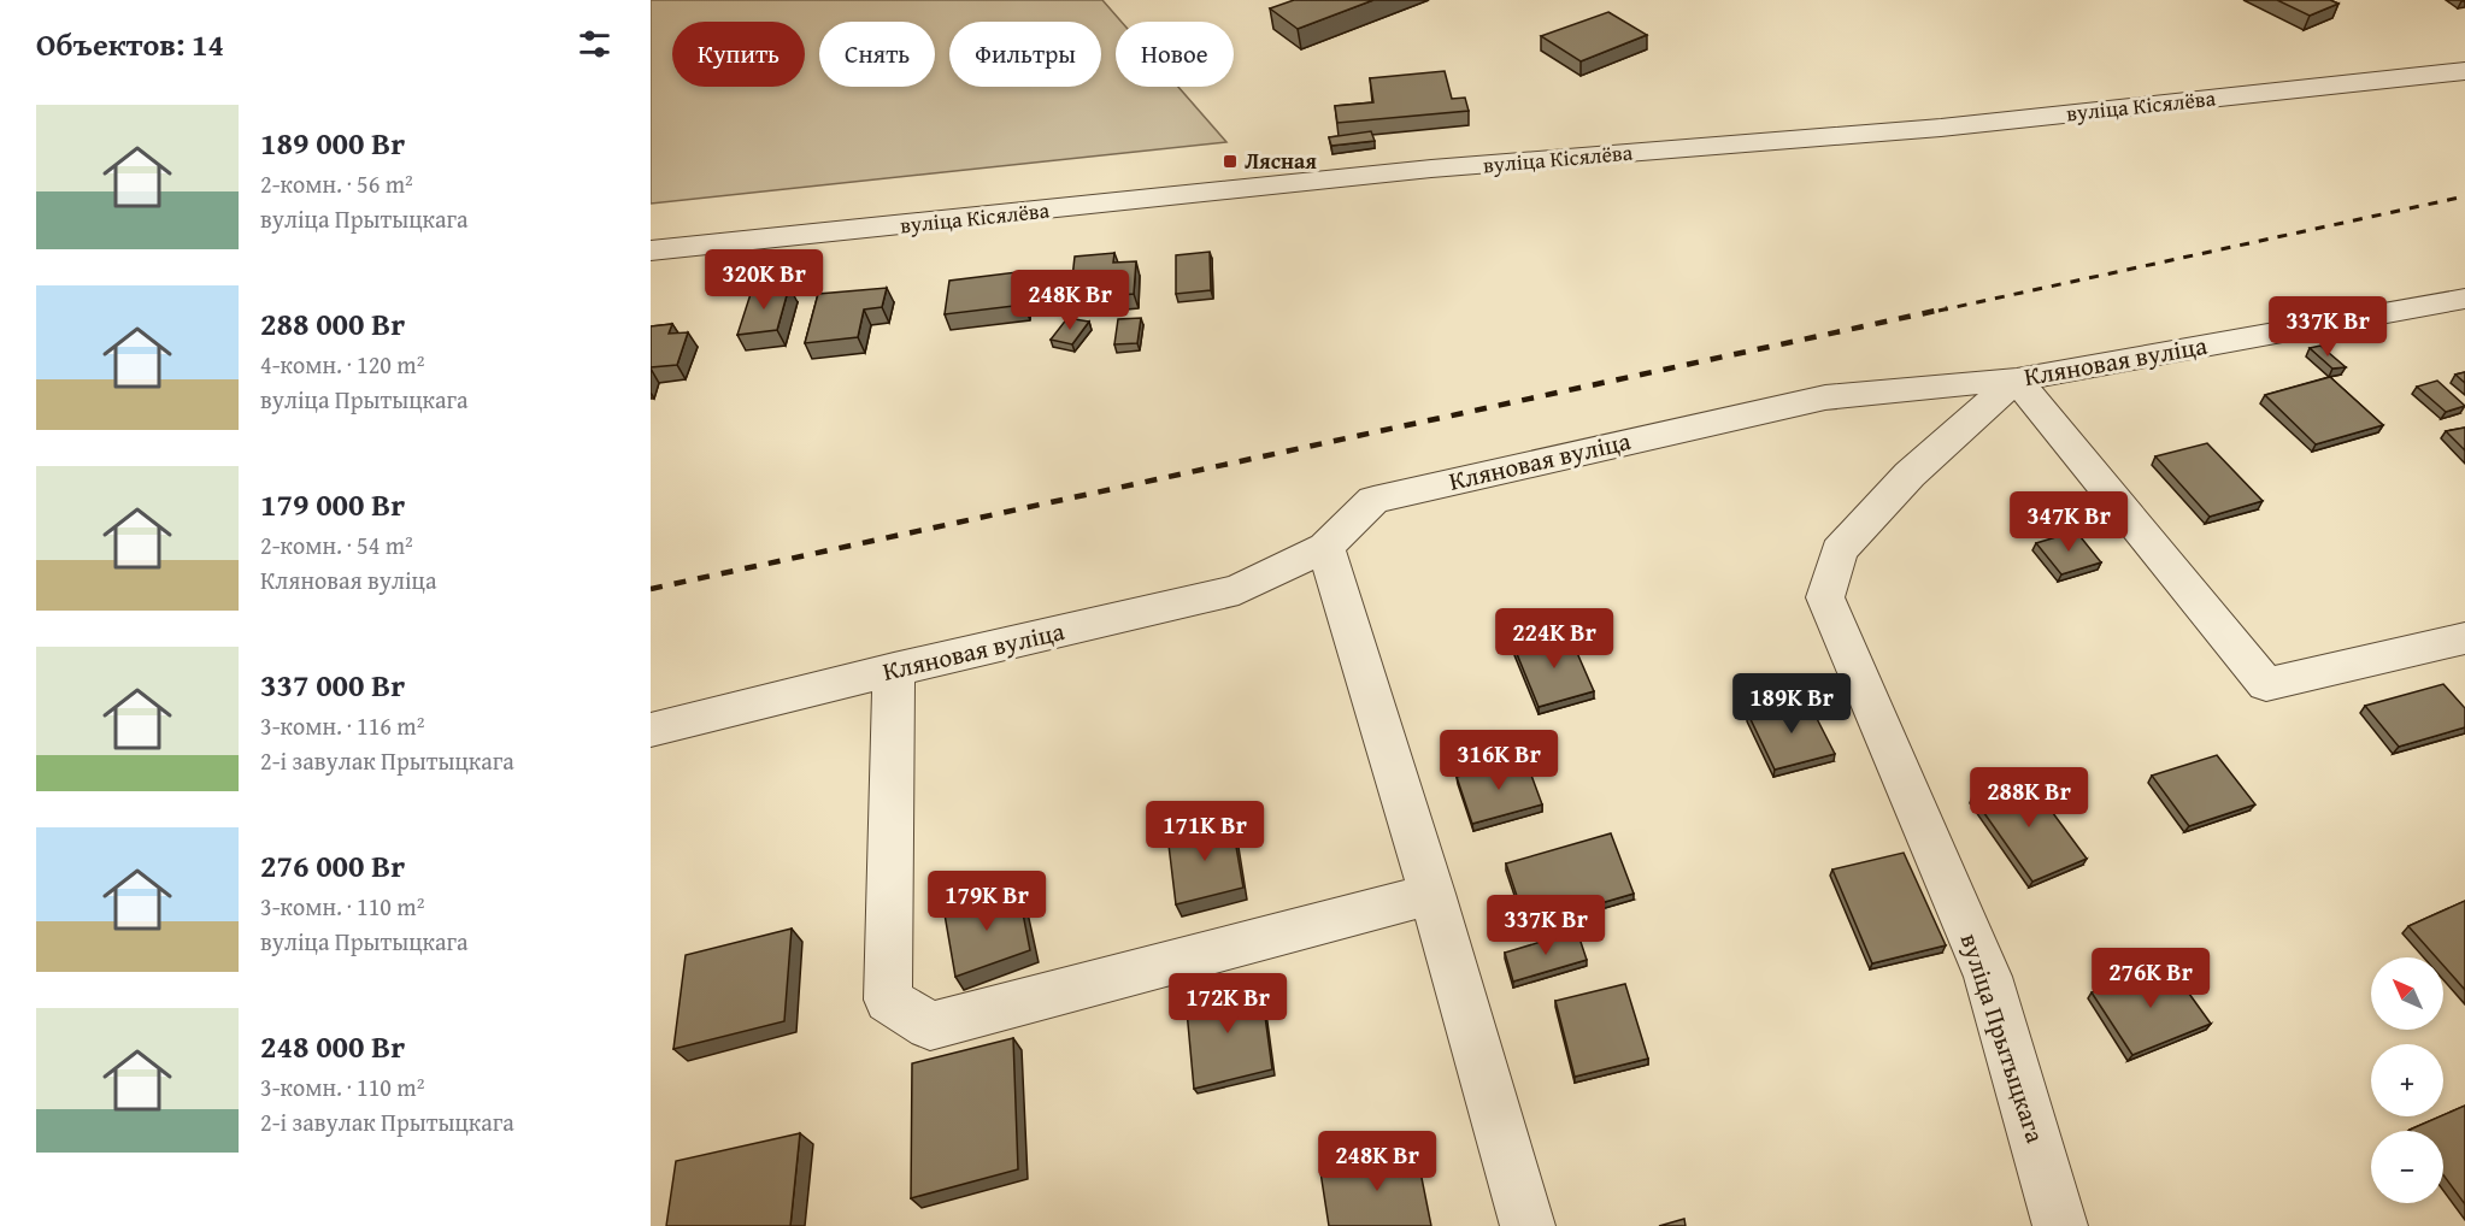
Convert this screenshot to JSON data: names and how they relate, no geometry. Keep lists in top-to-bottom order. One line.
{"streets":{"street":["вуліца Кісялёва","Кляновая вуліца","вуліца Прытыцкага"]},"crossings":[["Кляновая вуліца","вуліца Прытыцкага"]],"places":{"transit":["Лясная"]},"north":"top left","page":{"heading":"Объектов: 14","chip":["Купить","Снять","Фильтры","Новое"],"list":[{"name":"189 000 Br","note":"2-комн. · 56 m² · вуліца Прытыцкага"},{"name":"288 000 Br","note":"4-комн. · 120 m² · вуліца Прытыцкага"},{"name":"179 000 Br","note":"2-комн. · 54 m² · Кляновая вуліца"},{"name":"337 000 Br","note":"3-комн. · 116 m² · 2-і завулак Прытыцкага"},{"name":"276 000 Br","note":"3-комн. · 110 m² · вуліца Прытыцкага"},{"name":"248 000 Br","note":"3-комн. · 110 m² · 2-і завулак Прытыцкага"}],"price":["320K Br","248K Br","337K Br","347K Br","224K Br","189K Br","316K Br","288K Br","171K Br","179K Br","337K Br","276K Br","172K Br","248K Br"],"map_buttons":["+","−"]}}
